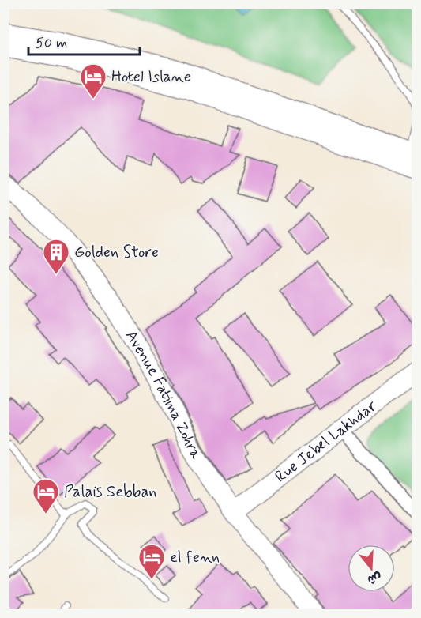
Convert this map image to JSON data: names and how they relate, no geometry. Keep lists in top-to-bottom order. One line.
{"streets":{"main road":["Avenue Fatima Zohra","Rue Jebel Lakhdar"]},"crossings":[["Avenue Fatima Zohra","Rue Jebel Lakhdar"]],"places":{"hotel":["Hotel Islane","Palais Sebban","el fenn"],"building":["Golden Store"]},"scale_bar":"50 m","north":"bottom"}
